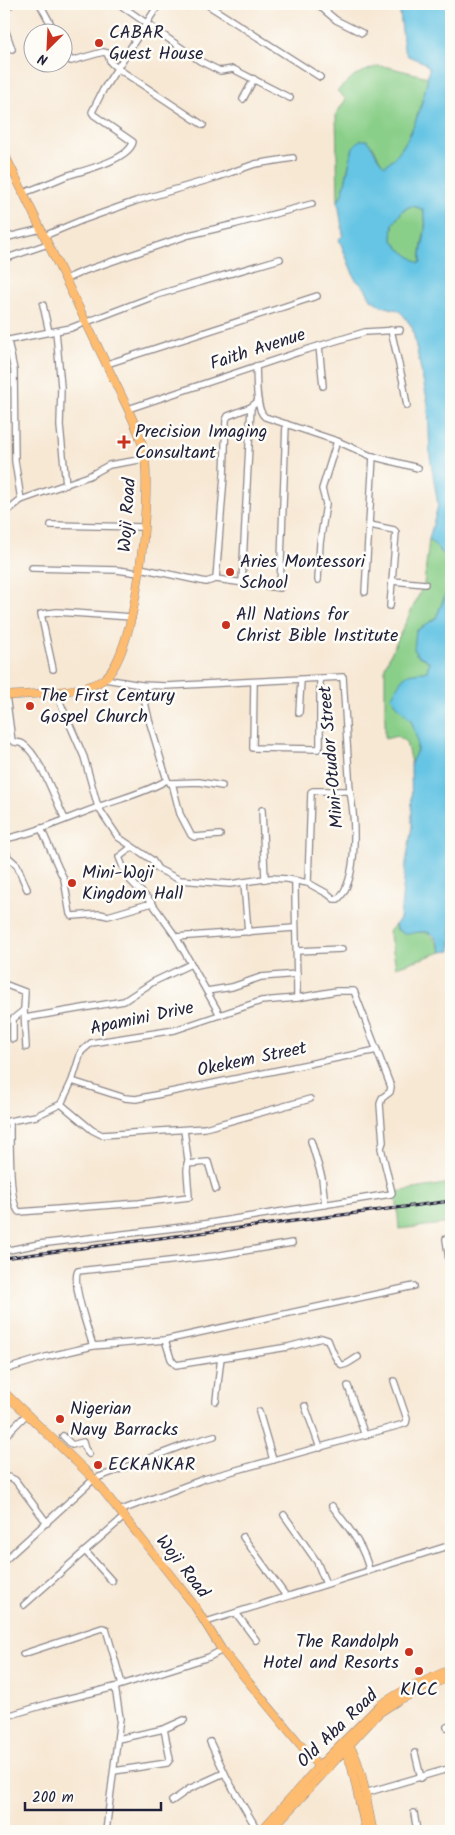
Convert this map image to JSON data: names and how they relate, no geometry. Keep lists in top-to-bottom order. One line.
{"streets":{"main road":["Woji Road","Old Aba Road"],"street":["Faith Avenue","Mini-Otudor Street","Apamini Drive","Okekem Street"]},"crossings":[["Faith Avenue","Woji Road"],["Woji Road","Mini-Otudor Street"],["Woji Road","Old Aba Road"],["Apamini Drive","Okekem Street"]],"places":{"other":["CABAR Guest House","Aries Montessori School","All Nations for Christ Bible Institute","The First Century Gospel Church","Mini-Woji Kingdom Hall","Nigerian Navy Barracks","ECKANKAR","The Randolph Hotel and Resorts","KICC"],"health":["Precision Imaging Consultant"]},"scale_bar":"200 m","north":"bottom left"}
